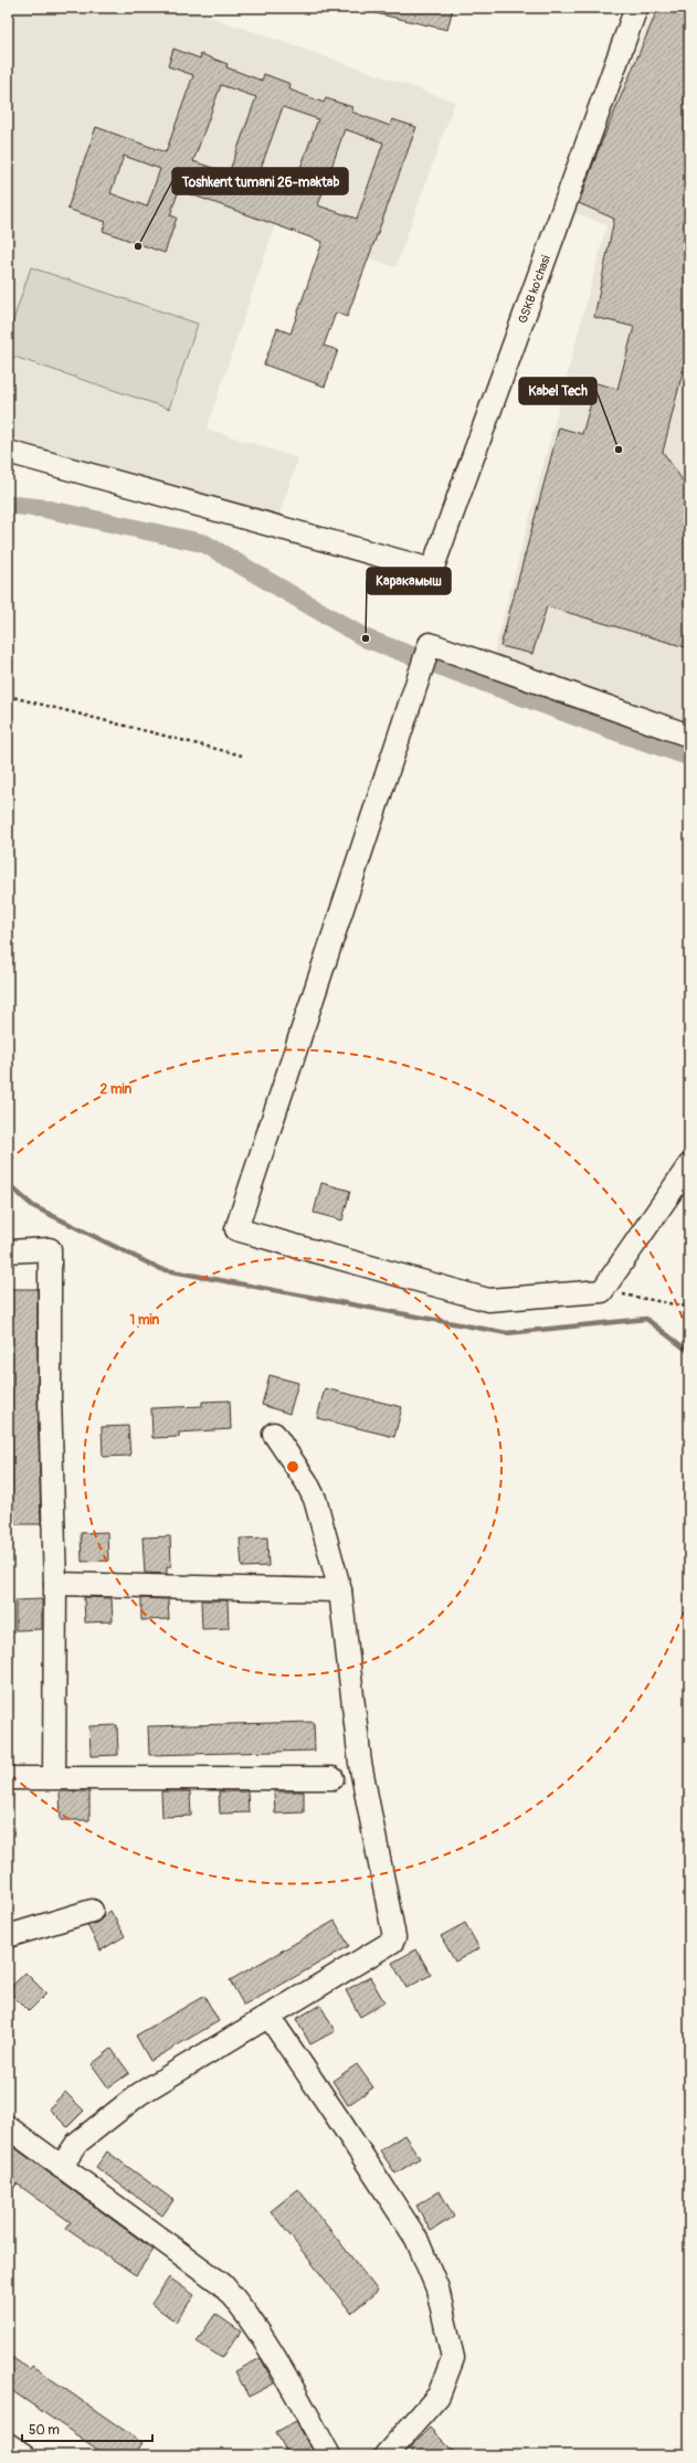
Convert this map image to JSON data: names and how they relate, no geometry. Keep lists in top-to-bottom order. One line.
{"streets":{"street":["GSKB ko'chasi"]},"places":["Toshkent tumani 26-maktab","Kabel Tech","Каракамыш"],"scale_bar":"50 m","rings":["2 min","1 min"]}
